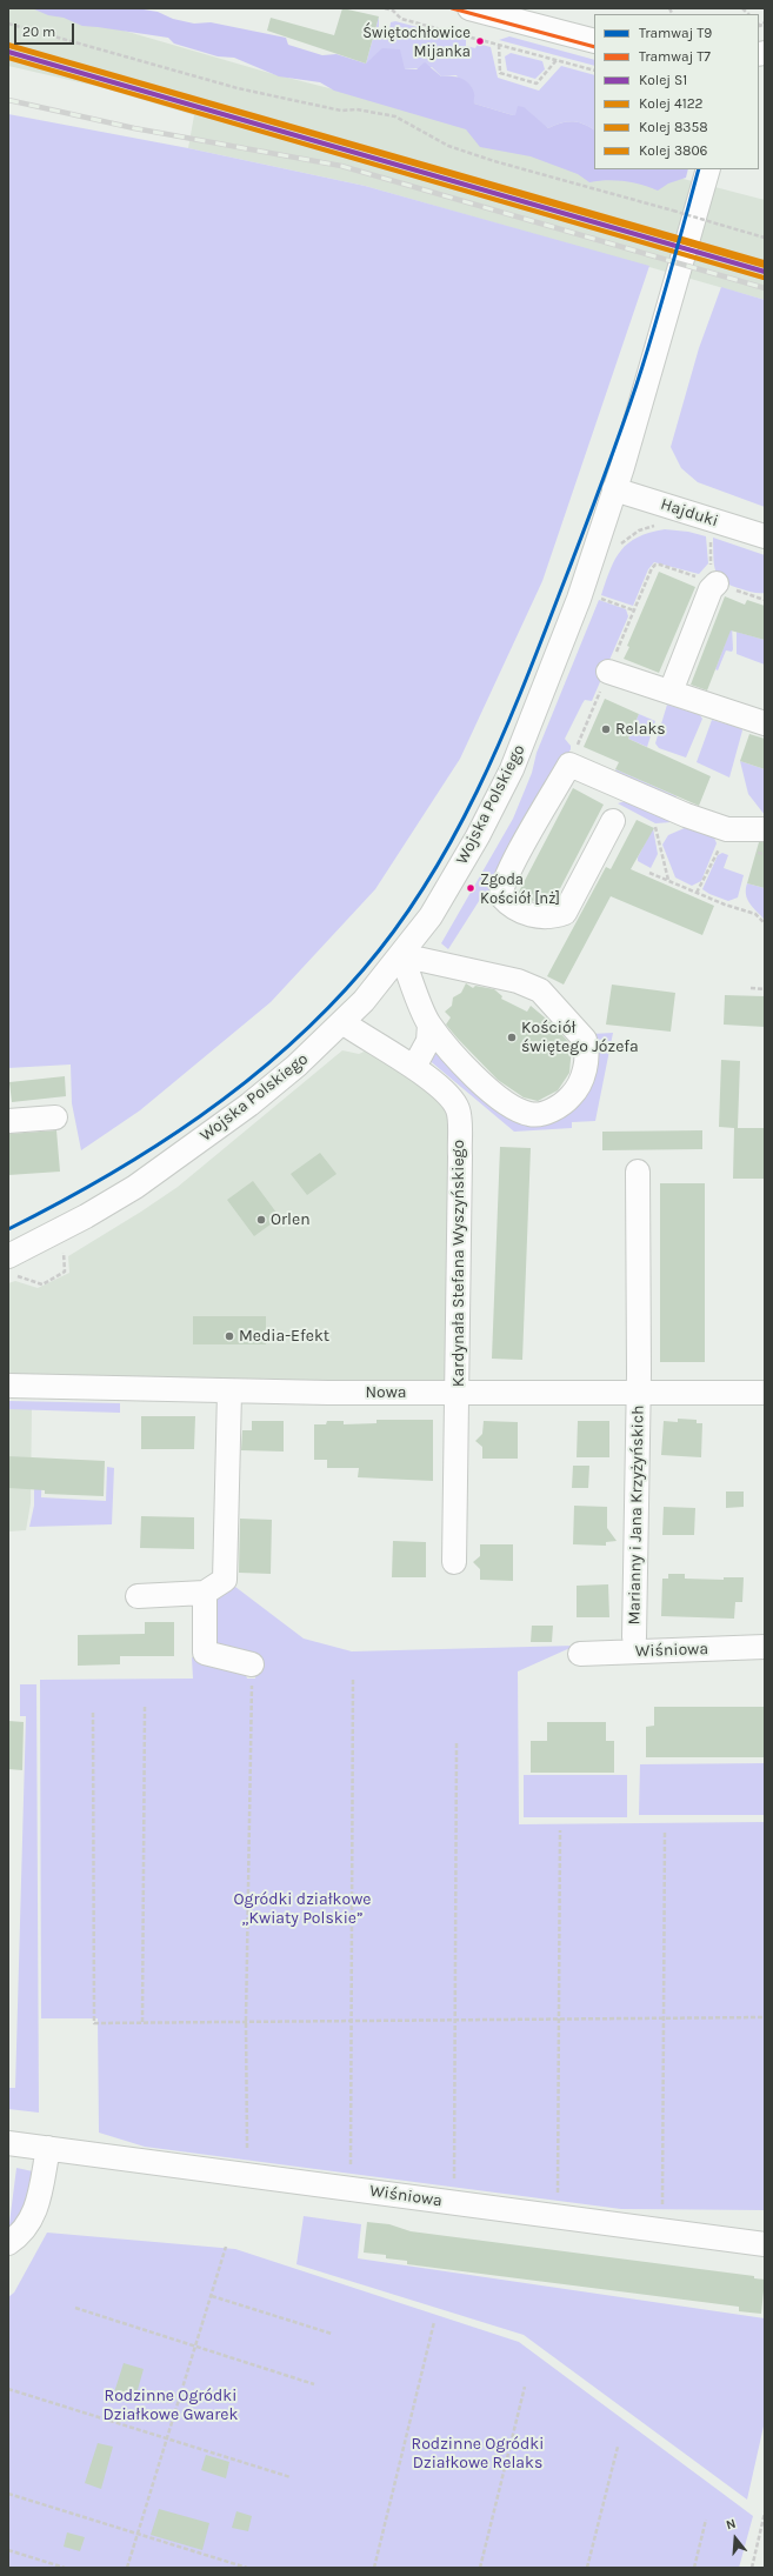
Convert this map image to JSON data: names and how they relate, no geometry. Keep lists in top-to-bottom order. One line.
{"streets":{"street":["Hajduki","Wojska Polskiego","Kardynała Stefana Wyszyńskiego","Nowa","Marianny i Jana Krzyżyńskich","Wiśniowa"]},"crossings":[["Hajduki","Wojska Polskiego"],["Wojska Polskiego","Kardynała Stefana Wyszyńskiego"],["Kardynała Stefana Wyszyńskiego","Nowa"],["Nowa","Marianny i Jana Krzyżyńskich"]],"parks":["Ogródki działkowe „Kwiaty Polskie”","Rodzinne Ogródki Działkowe Gwarek","Rodzinne Ogródki Działkowe Relaks"],"places":["Świętochłowice Mijanka","Relaks","Zgoda Kościół [nż]","Kościół świętego Józefa","Orlen","Media-Efekt"],"lines":["tram line T7","rail line 3806","rail line 8358","rail line S1","rail line 4122","tram line T9"],"legend":["Tramwaj T9","Tramwaj T7","Kolej S1","Kolej 4122","Kolej 8358","Kolej 3806"],"scale_bar":"20 m","north":"top"}
